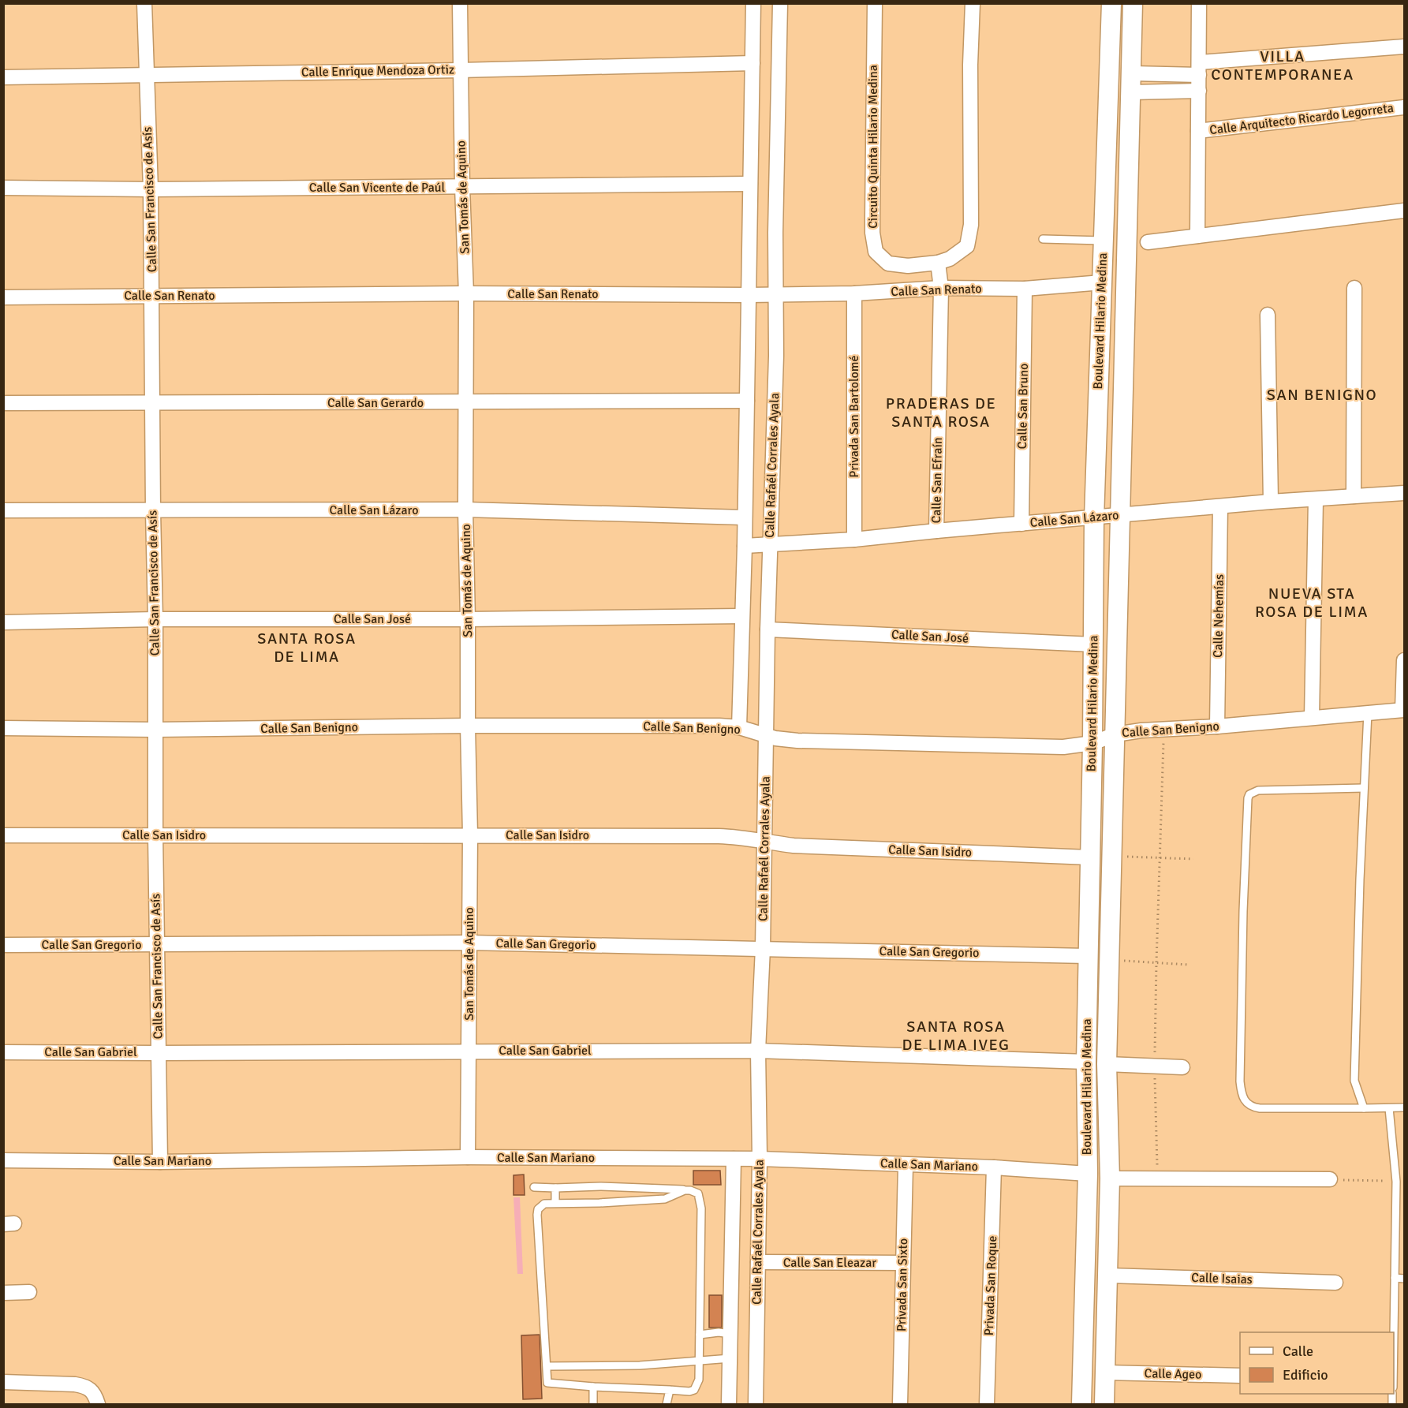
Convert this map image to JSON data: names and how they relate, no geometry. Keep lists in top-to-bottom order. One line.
{"streets":{"main road":["Boulevard Hilario Medina"],"street":["Calle Enrique Mendoza Ortiz","Calle Arquitecto Ricardo Legorreta","Circuito Quinta Hilario Medina","Calle San Vicente de Paúl","San Tomás de Aquino","Calle San Francisco de Asís","Calle San Renato","Calle San Gerardo","Calle San Bruno","Privada San Bartolomé","Calle Rafaél Corrales Ayala","Calle San Efraín","Calle San Lázaro","Calle Nehemías","Calle San José","Calle San Benigno","Calle San Isidro","Calle San Gregorio","Calle San Gabriel","Calle San Mariano","Calle San Eleazar","Calle Isaias","Privada San Sixto","Privada San Roque","Calle Ageo"]},"crossings":[["Calle Enrique Mendoza Ortiz","San Tomás de Aquino"],["Calle Enrique Mendoza Ortiz","Calle San Francisco de Asís"],["Calle Enrique Mendoza Ortiz","Calle Rafaél Corrales Ayala"],["Calle San Vicente de Paúl","San Tomás de Aquino"],["Calle San Vicente de Paúl","Calle San Francisco de Asís"],["Calle San Vicente de Paúl","Calle Rafaél Corrales Ayala"],["San Tomás de Aquino","Calle San Renato"],["San Tomás de Aquino","Calle San Gerardo"],["San Tomás de Aquino","Calle San Lázaro"],["San Tomás de Aquino","Calle San José"],["San Tomás de Aquino","Calle San Benigno"],["San Tomás de Aquino","Calle San Isidro"],["San Tomás de Aquino","Calle San Gregorio"],["San Tomás de Aquino","Calle San Gabriel"],["San Tomás de Aquino","Calle San Mariano"],["Calle San Francisco de Asís","Calle San Renato"],["Calle San Francisco de Asís","Calle San Gerardo"],["Calle San Francisco de Asís","Calle San Lázaro"],["Calle San Francisco de Asís","Calle San José"],["Calle San Francisco de Asís","Calle San Benigno"],["Calle San Francisco de Asís","Calle San Isidro"],["Calle San Francisco de Asís","Calle San Gregorio"],["Calle San Francisco de Asís","Calle San Gabriel"],["Calle San Francisco de Asís","Calle San Mariano"],["Calle San Renato","Boulevard Hilario Medina"],["Calle San Renato","Calle San Bruno"],["Calle San Renato","Privada San Bartolomé"],["Calle San Renato","Calle Rafaél Corrales Ayala"],["Calle San Renato","Calle San Efraín"],["Boulevard Hilario Medina","Calle San Lázaro"],["Boulevard Hilario Medina","Calle San José"],["Boulevard Hilario Medina","Calle San Benigno"],["Boulevard Hilario Medina","Calle San Isidro"],["Boulevard Hilario Medina","Calle San Gregorio"],["Boulevard Hilario Medina","Calle San Gabriel"],["Boulevard Hilario Medina","Calle San Mariano"],["Boulevard Hilario Medina","Calle Isaias"],["Boulevard Hilario Medina","Calle Ageo"],["Calle San Gerardo","Calle Rafaél Corrales Ayala"],["Calle San Bruno","Calle San Lázaro"],["Privada San Bartolomé","Calle San Lázaro"],["Calle Rafaél Corrales Ayala","Calle San Lázaro"],["Calle Rafaél Corrales Ayala","Calle San José"],["Calle Rafaél Corrales Ayala","Calle San Benigno"],["Calle Rafaél Corrales Ayala","Calle San Isidro"],["Calle Rafaél Corrales Ayala","Calle San Gregorio"],["Calle Rafaél Corrales Ayala","Calle San Gabriel"],["Calle Rafaél Corrales Ayala","Calle San Mariano"],["Calle Rafaél Corrales Ayala","Calle San Eleazar"],["Calle San Efraín","Calle San Lázaro"],["Calle San Lázaro","Calle Nehemías"],["Calle Nehemías","Calle San Benigno"],["Calle San Mariano","Privada San Sixto"],["Calle San Mariano","Privada San Roque"],["Calle San Eleazar","Privada San Sixto"]],"districts":["VILLA CONTEMPORANEA","SAN BENIGNO","PRADERAS DE SANTA ROSA","NUEVA STA ROSA DE LIMA","SANTA ROSA DE LIMA","SANTA ROSA DE LIMA IVEG"],"legend":["Calle","Edificio"]}
